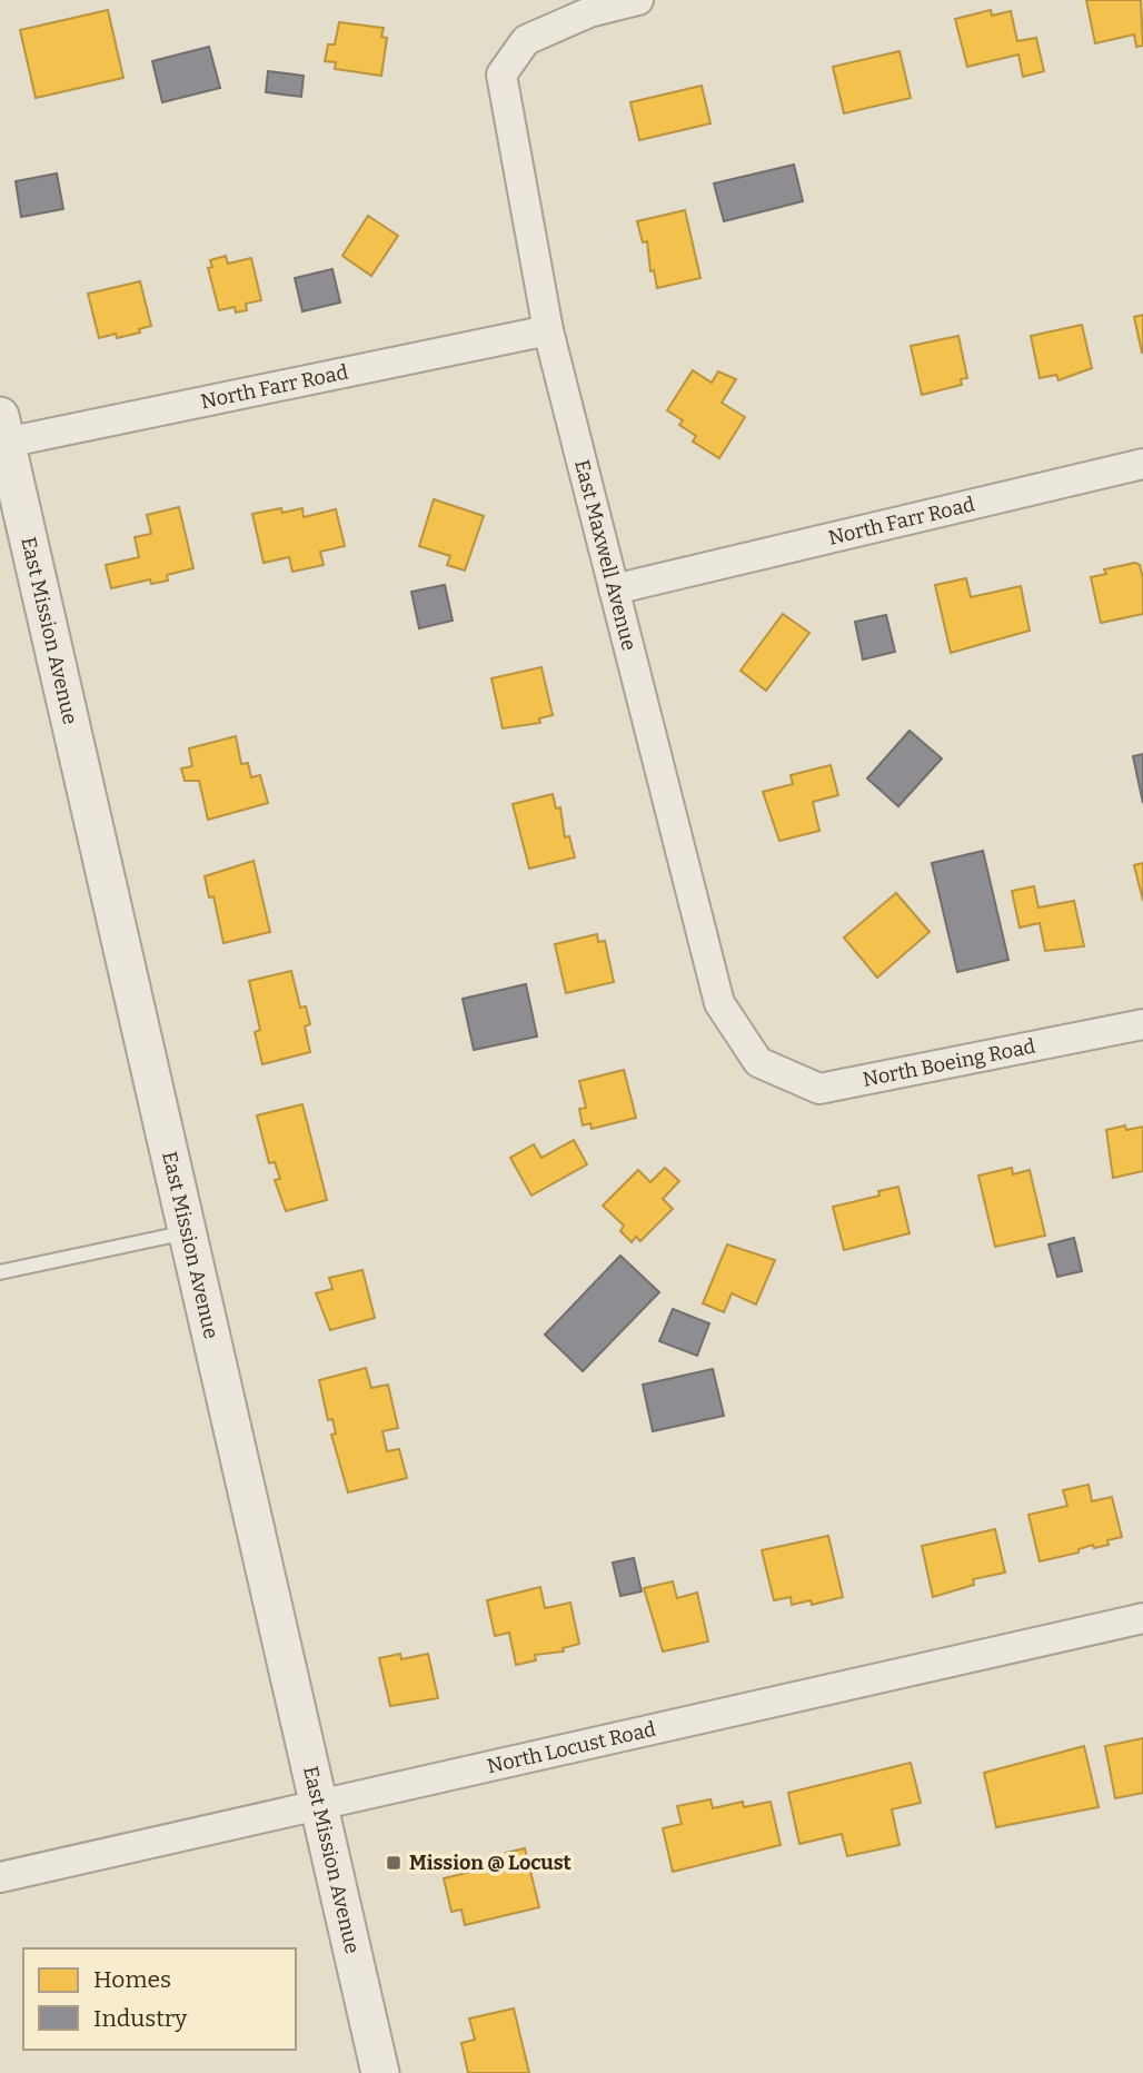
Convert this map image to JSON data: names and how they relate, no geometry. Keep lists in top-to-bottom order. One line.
{"streets":{"street":["North Farr Road","East Maxwell Avenue","East Mission Avenue","North Boeing Road","North Locust Road"]},"crossings":[["North Farr Road","East Maxwell Avenue"],["North Farr Road","East Mission Avenue"],["East Maxwell Avenue","North Boeing Road"],["East Mission Avenue","North Locust Road"]],"places":{"transit":["Mission @ Locust"]},"legend":["Homes","Industry"]}
